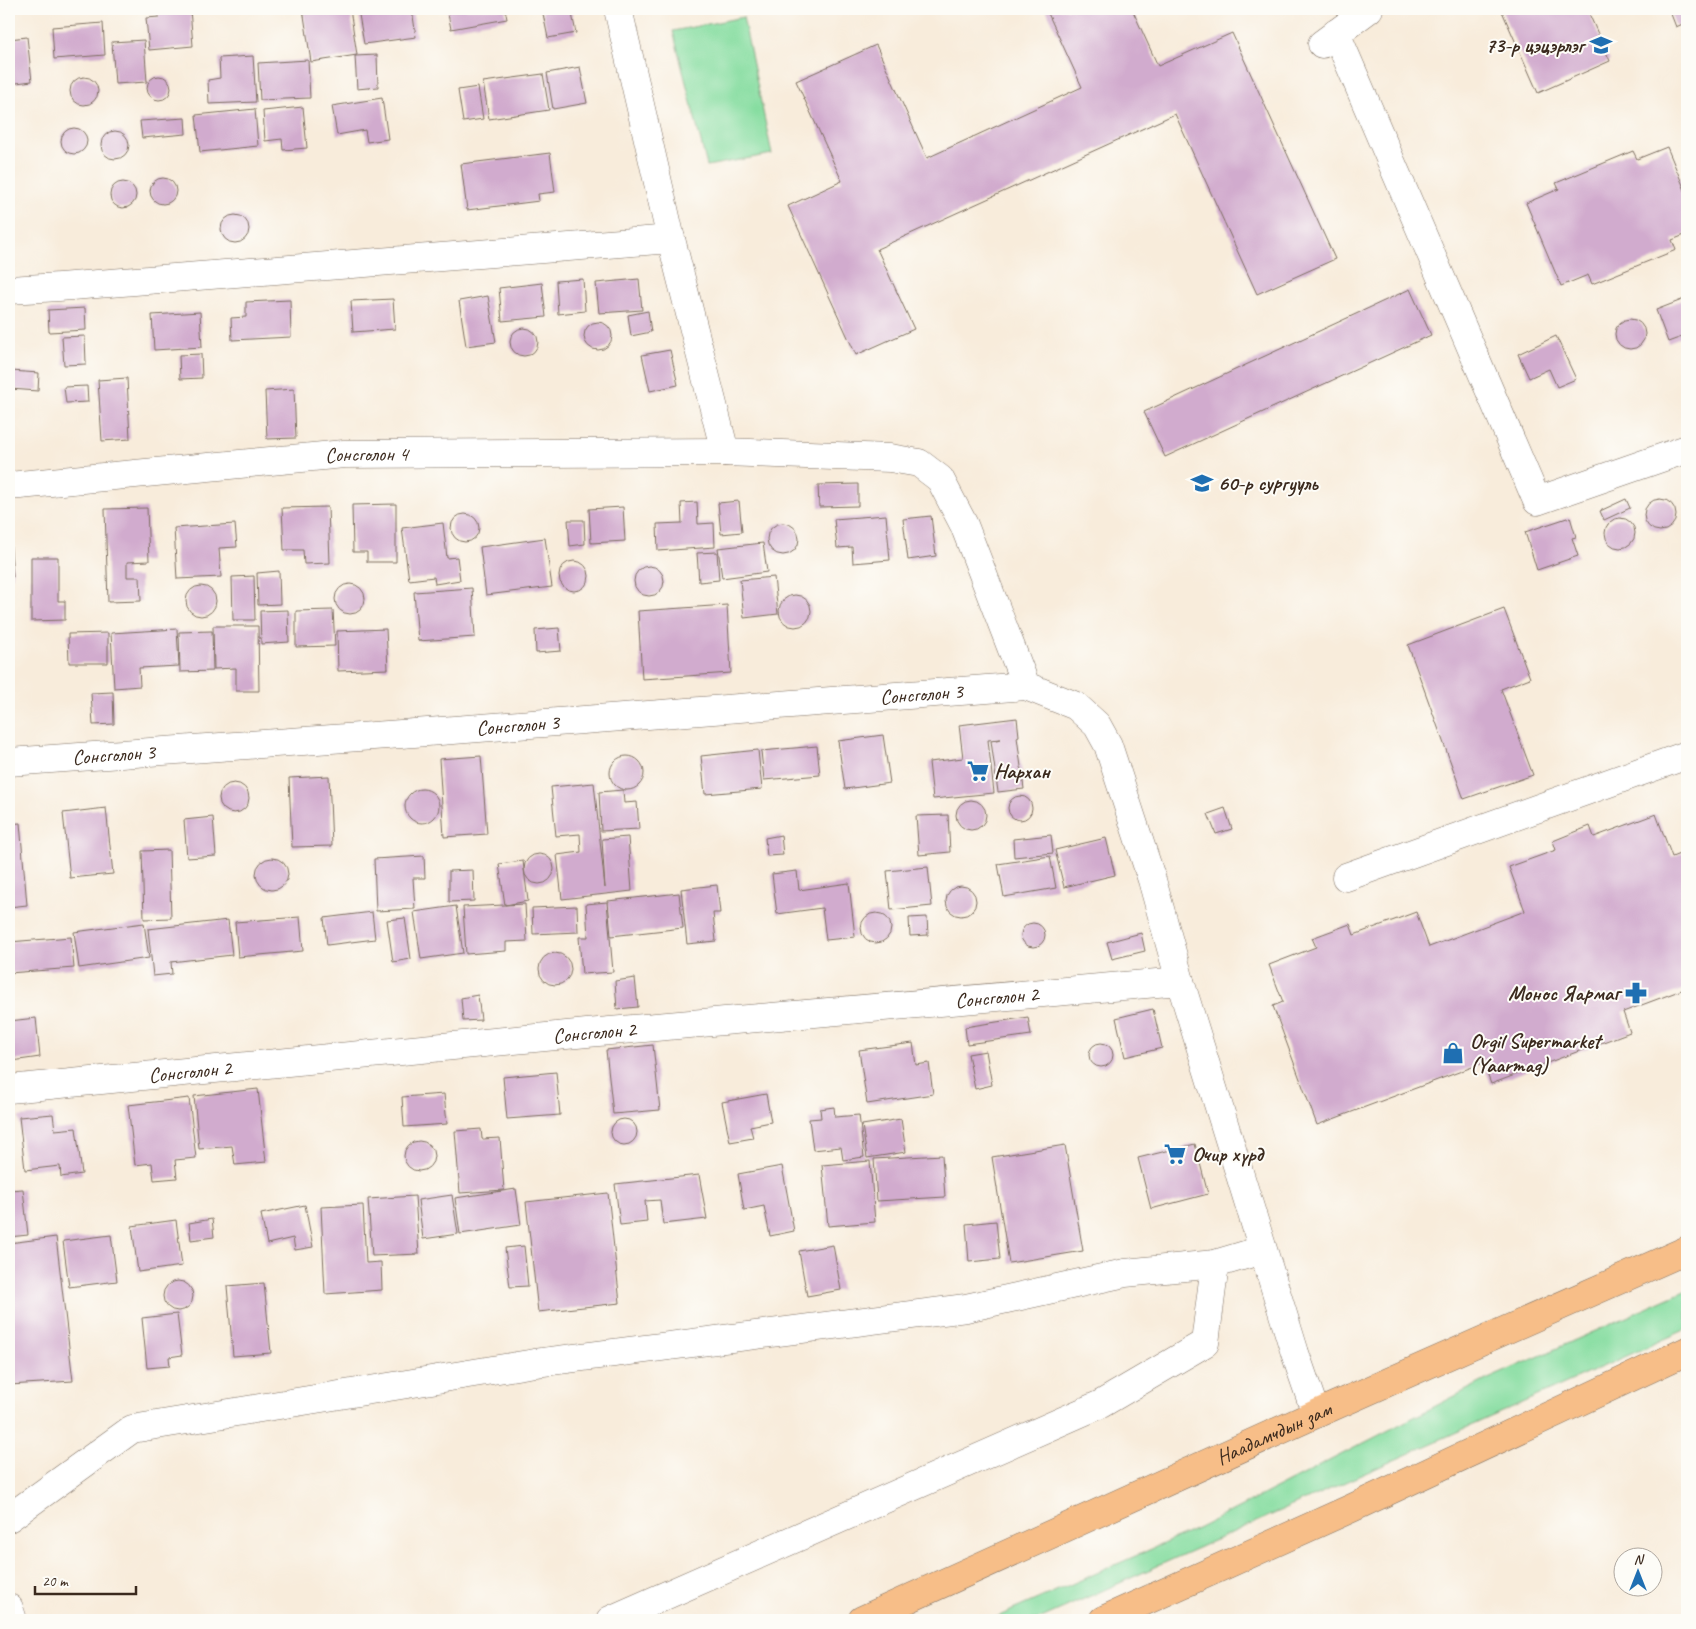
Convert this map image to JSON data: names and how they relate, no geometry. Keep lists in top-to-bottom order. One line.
{"streets":{"highway":["Наадамчдын зам"],"street":["Сонсголон 4","Сонсголон 3","Сонсголон 2"]},"crossings":[["Сонсголон 4","Сонсголон 3"]],"places":{"school or university":["73-р цэцэрлэг","60-р сургууль"],"supermarket":["Нархан","Очир хүрд"],"pharmacy":["Монос Яармаг"],"shop":["Orgil Supermarket (Yaarmag)"]},"scale_bar":"20 m","north":"top"}
